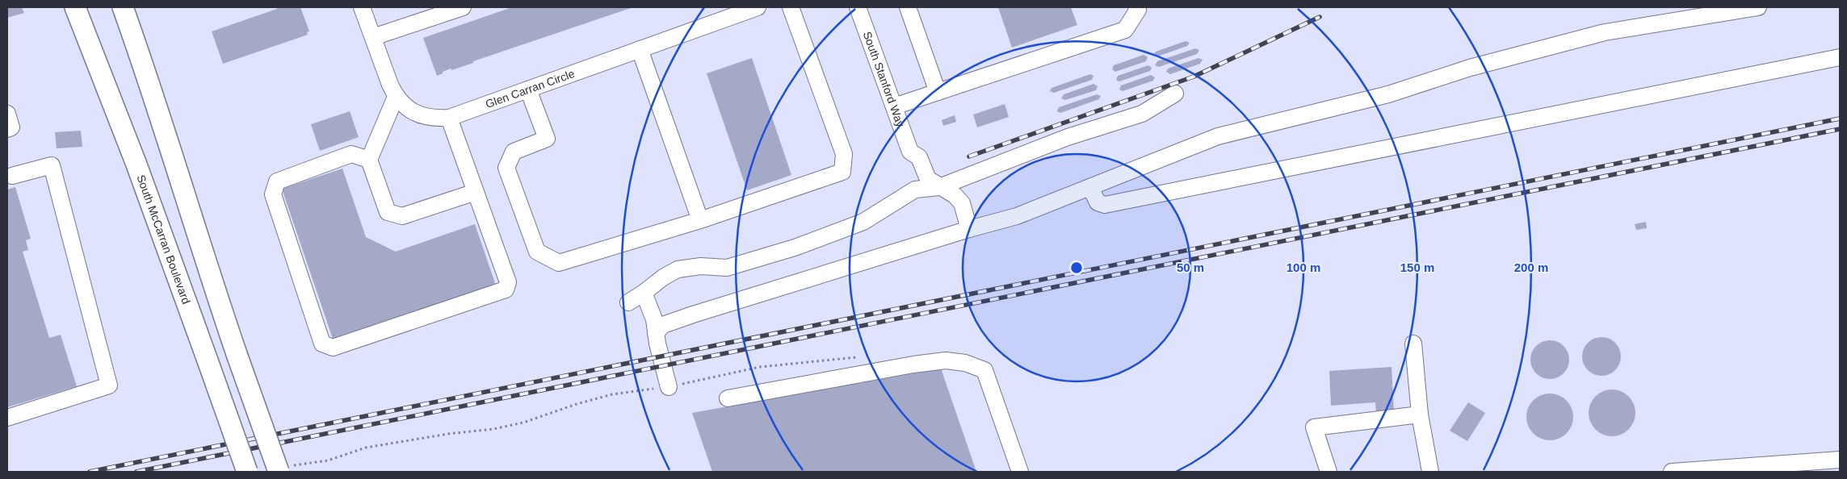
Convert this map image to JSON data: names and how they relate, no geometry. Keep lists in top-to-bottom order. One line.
{"streets":{"main road":["South McCarran Boulevard"],"street":["South Stanford Way","Glen Carran Circle"]},"rings":["50 m","100 m","150 m","200 m"]}
